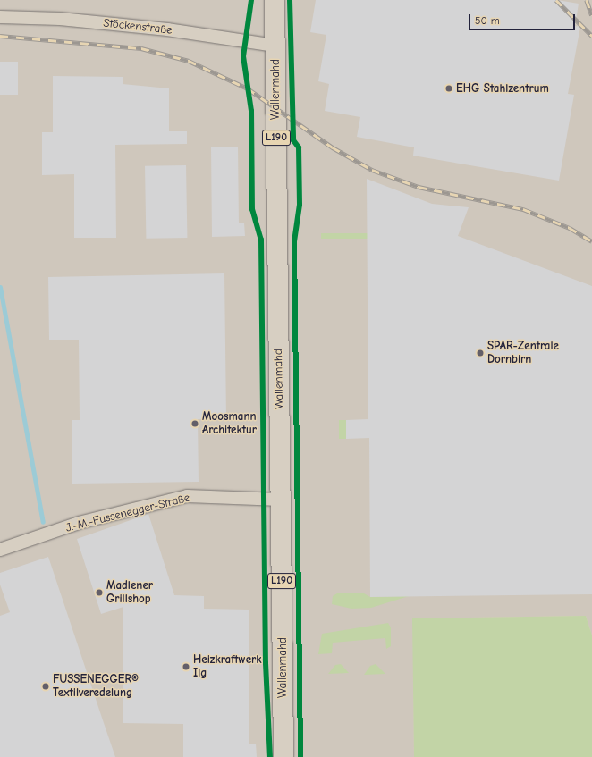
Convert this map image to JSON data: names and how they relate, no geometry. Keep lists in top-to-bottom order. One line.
{"streets":{"main road":["Wallenmahd","L190"],"street":["Stöckenstraße","J.-M.-Fussenegger-Straße"]},"crossings":[["Stöckenstraße","Wallenmahd"],["Wallenmahd","J.-M.-Fussenegger-Straße"]],"places":["EHG Stahlzentrum","SPAR-Zentrale Dornbirn","Moosmann Architektur","Madlener Grillshop","Heizkraftwerk Ilg","FUSSENEGGER® Textilveredelung"],"scale_bar":"50 m"}
